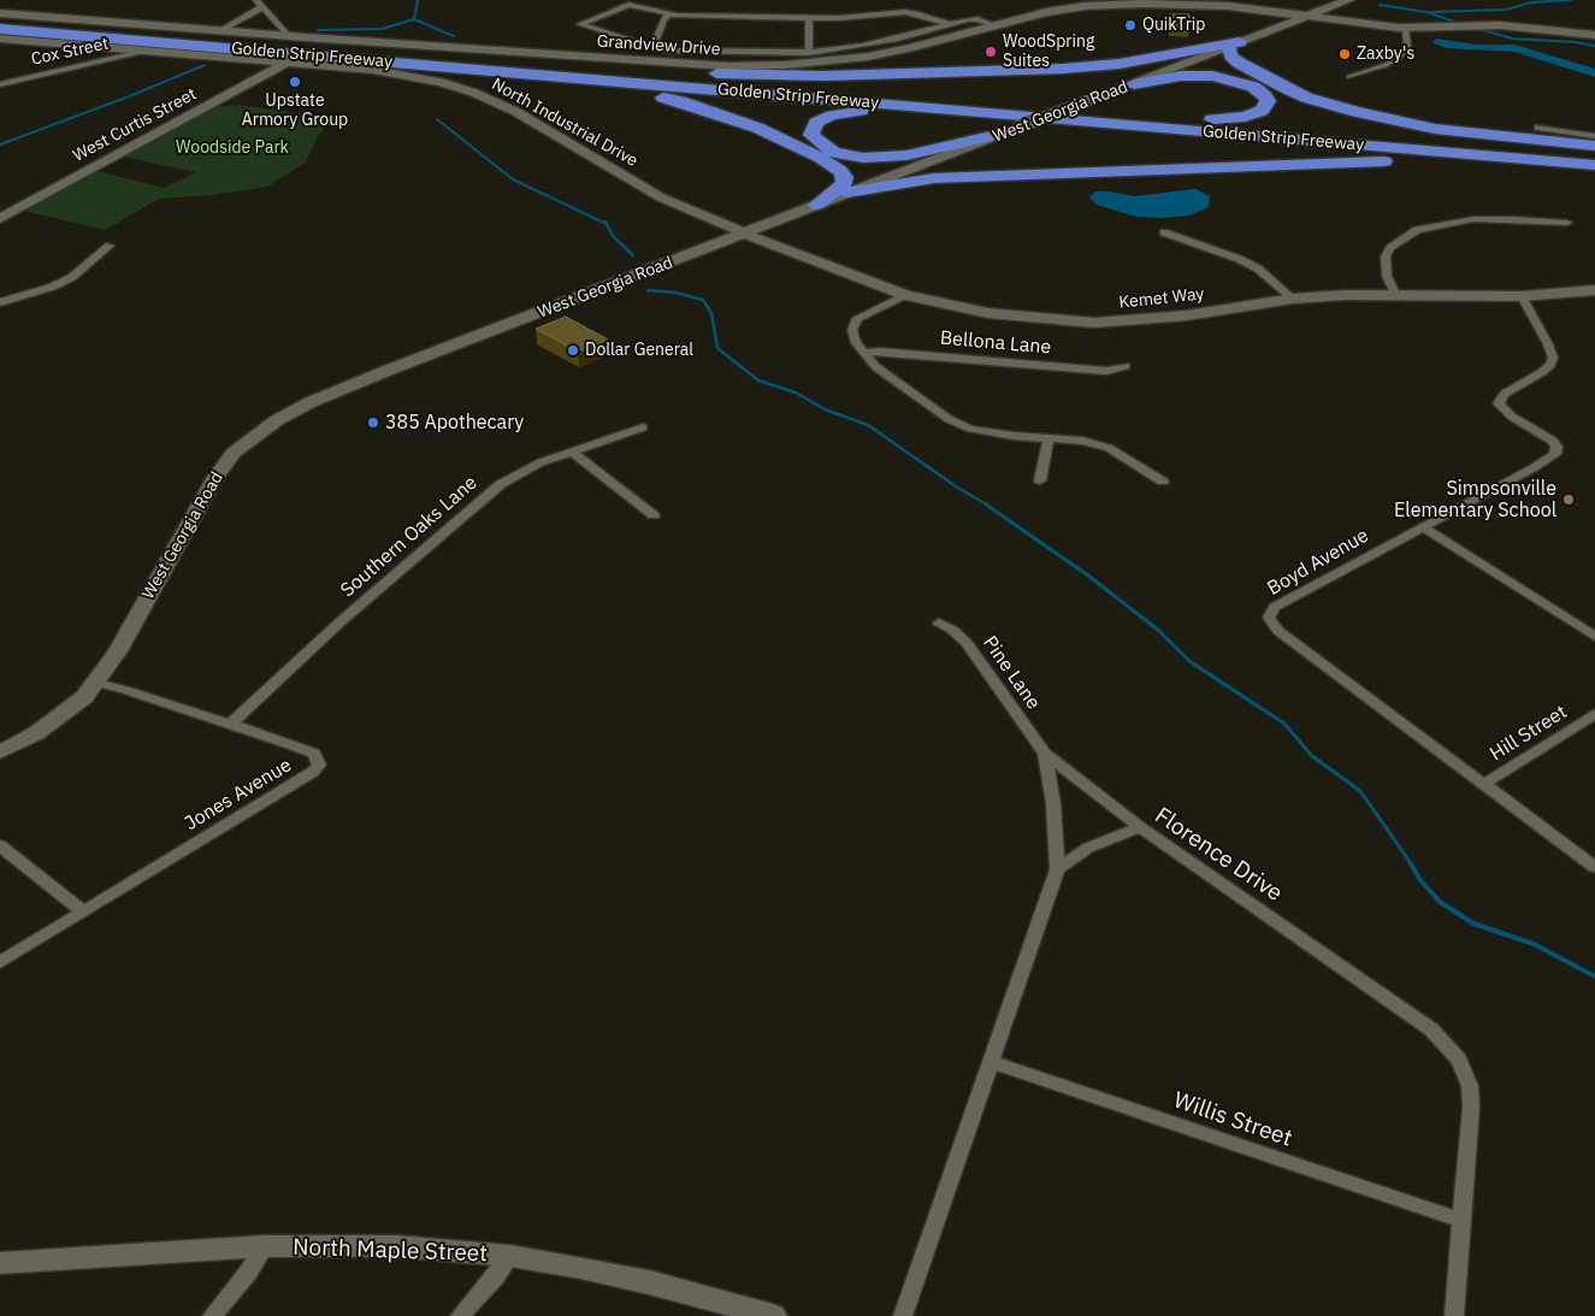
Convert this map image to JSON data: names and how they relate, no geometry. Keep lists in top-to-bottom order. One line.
{"streets":{"highway":["Golden Strip Freeway"],"street":["Grandview Drive","Cox Street","West Georgia Road","North Industrial Drive","West Curtis Street","Kemet Way","Bellona Lane","Southern Oaks Lane","Boyd Avenue","Pine Lane","Hill Street","Jones Avenue","Florence Drive","Willis Street","North Maple Street"]},"crossings":[["Grandview Drive","West Georgia Road"],["Cox Street","North Industrial Drive"],["West Georgia Road","North Industrial Drive"],["West Georgia Road","Kemet Way"],["West Georgia Road","Jones Avenue"],["North Industrial Drive","West Curtis Street"],["North Industrial Drive","Kemet Way"],["Kemet Way","Boyd Avenue"],["Southern Oaks Lane","Jones Avenue"],["Boyd Avenue","Hill Street"],["Pine Lane","Florence Drive"],["Florence Drive","Willis Street"]],"parks":["Woodside Park"],"places":["QuikTrip","WoodSpring Suites","Zaxby's","Upstate Armory Group","Dollar General","385 Apothecary","Simpsonville Elementary School"]}
